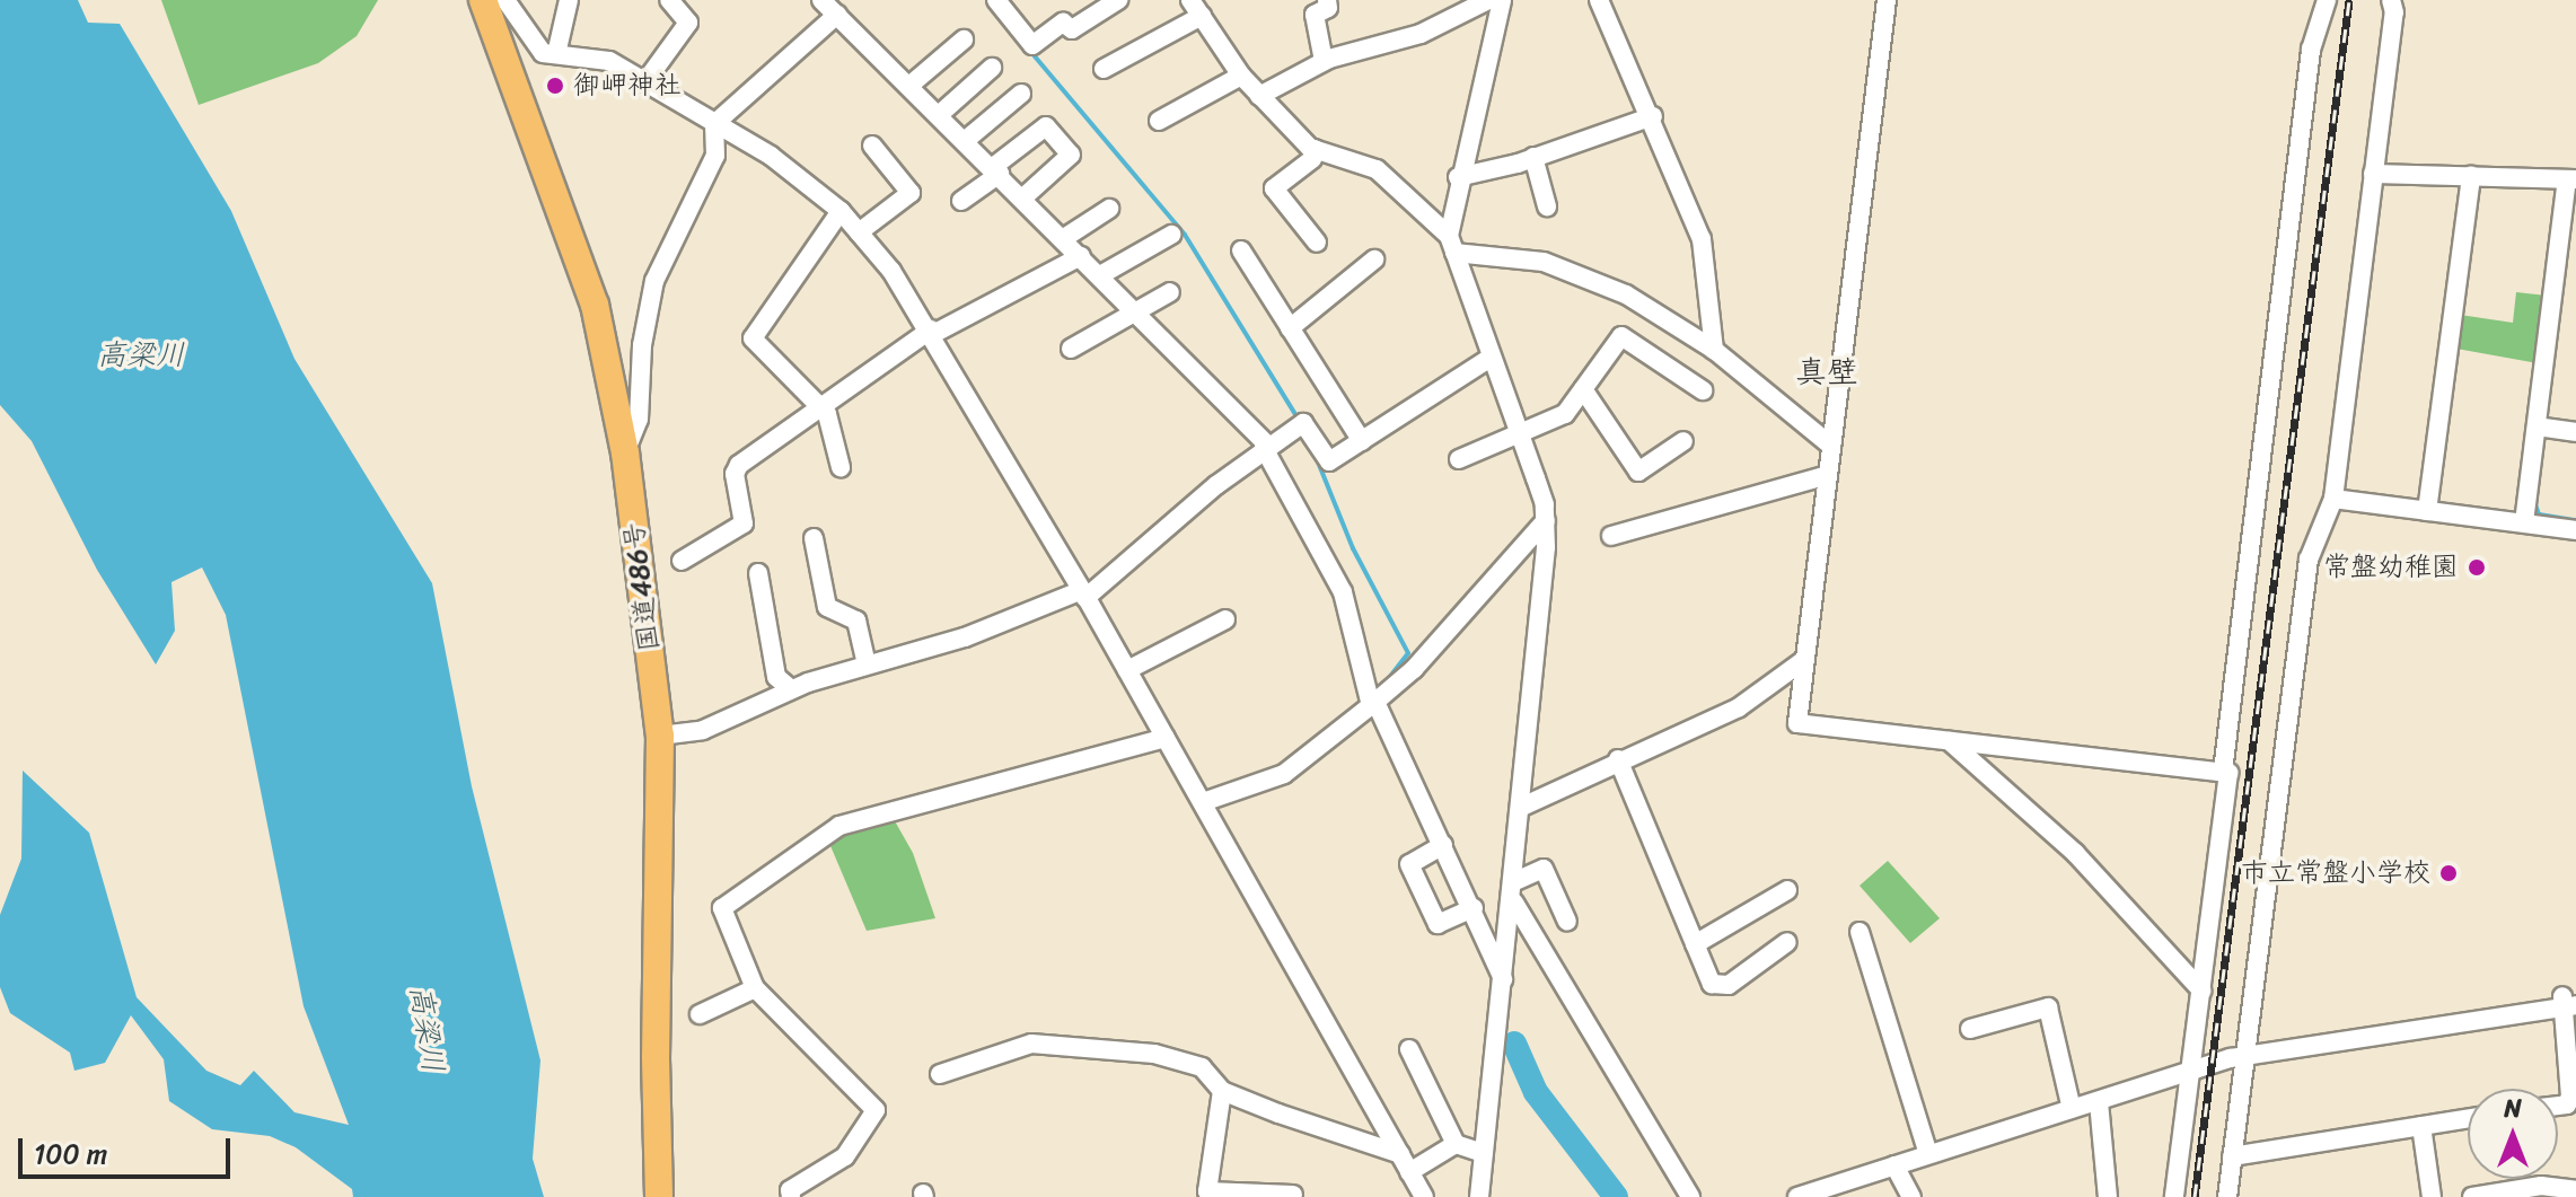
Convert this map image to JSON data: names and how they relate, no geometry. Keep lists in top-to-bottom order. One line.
{"streets":{"highway":["国道486号"]},"districts":["真壁"],"water":["高梁川"],"places":["御岬神社","常盤幼稚園","市立常盤小学校"],"scale_bar":"100 m","north":"top"}
